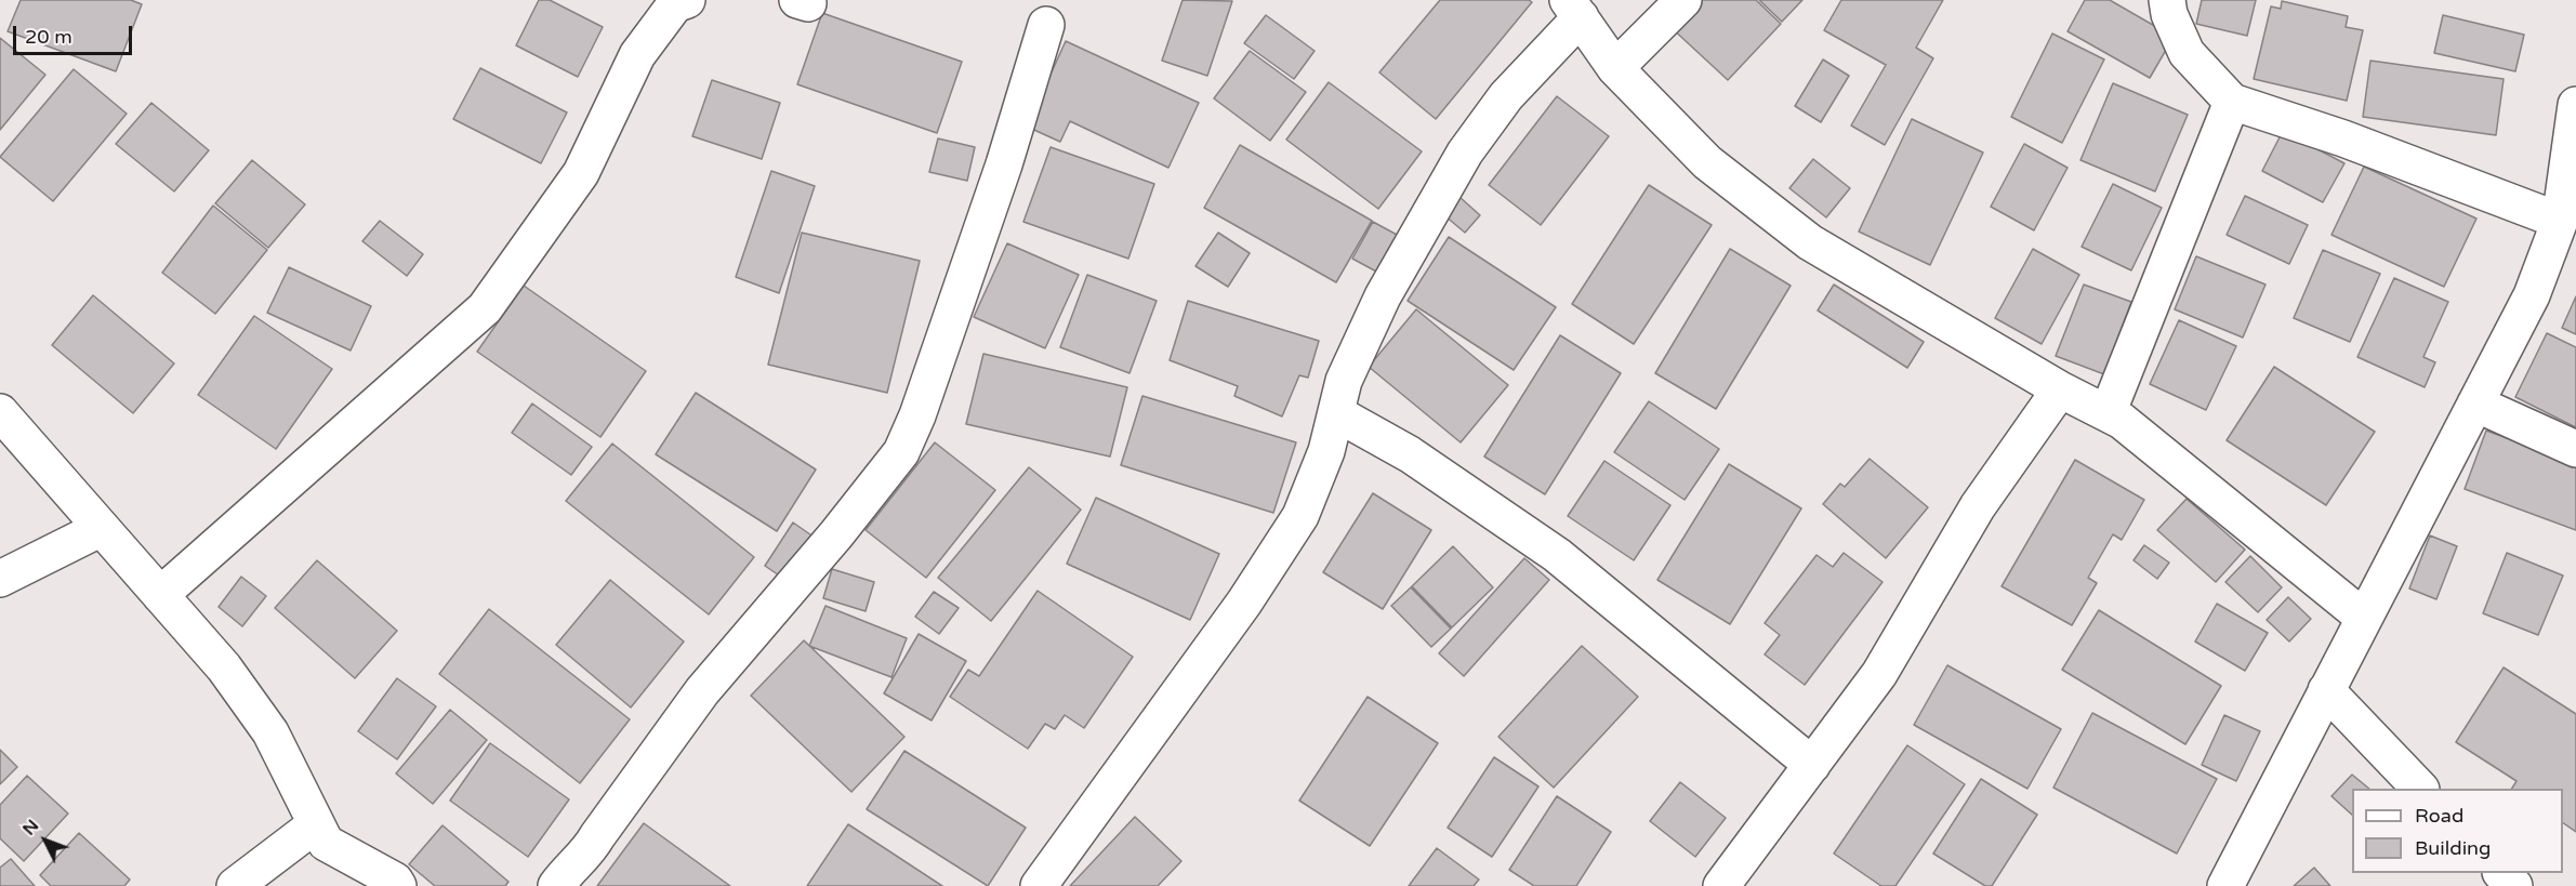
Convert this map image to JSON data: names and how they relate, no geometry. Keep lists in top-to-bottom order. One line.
{"legend":["Road","Building"],"scale_bar":"20 m","north":"top left"}
